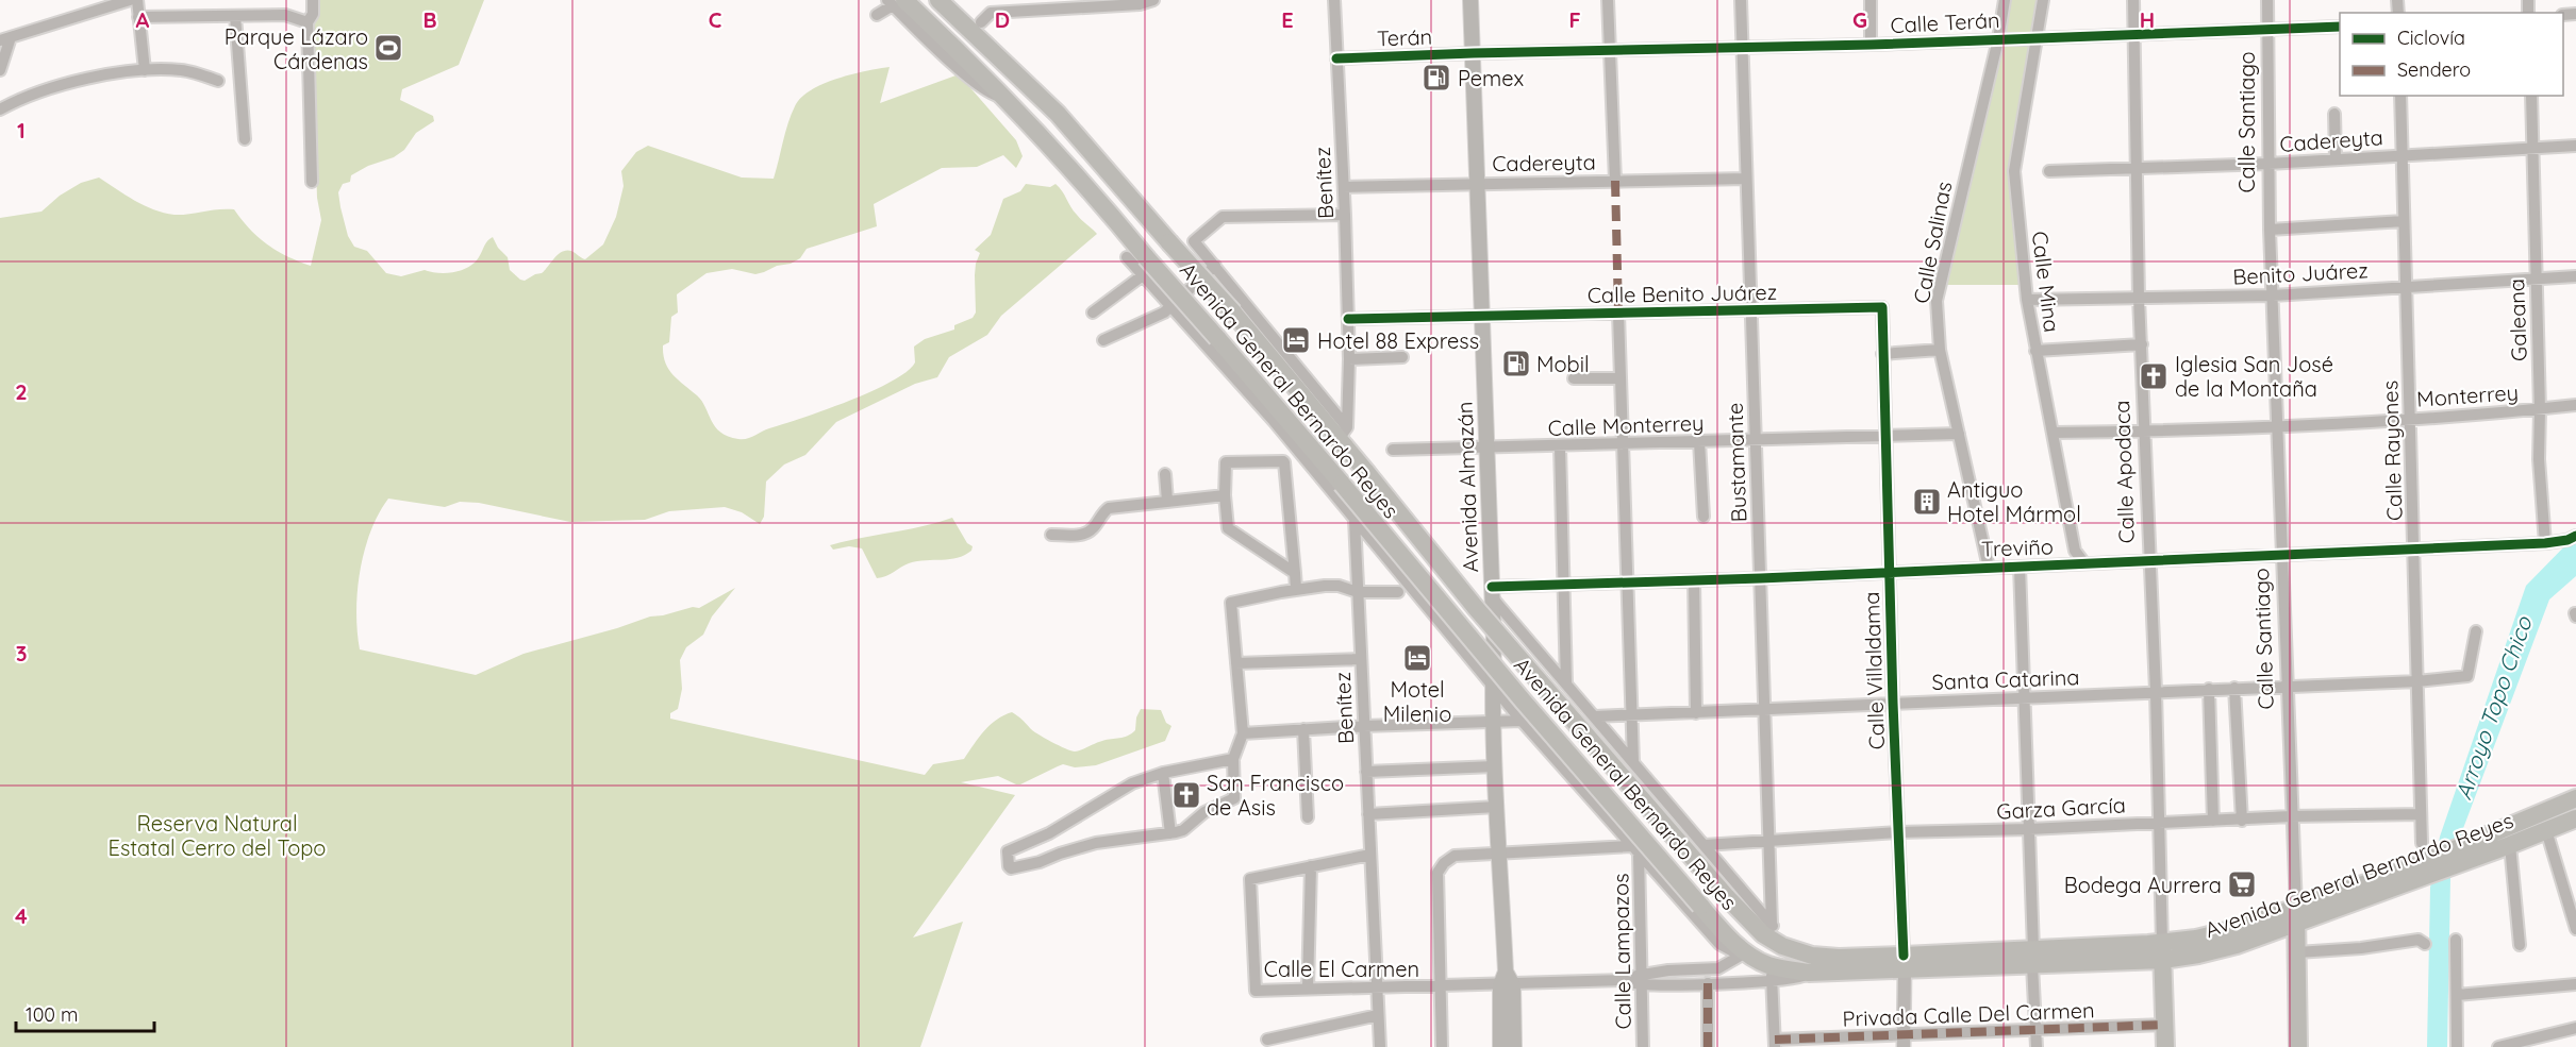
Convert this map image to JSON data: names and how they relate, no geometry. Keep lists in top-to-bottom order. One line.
{"streets":{"main road":["Calle Santiago","Avenida General Bernardo Reyes","Calle Apodaca","Avenida Almazán"],"street":["Calle Terán","Terán","Cadereyta","Benítez","Calle Salinas","Benito Juárez","Calle Mina","Calle Benito Juárez","Galeana","Monterrey","Calle Monterrey","Calle Rayones","Bustamante","Treviño","Calle Villaldama","Santa Catarina","Garza García","Calle Lampazos","Calle El Carmen","Privada Calle Del Carmen"]},"crossings":[["Calle Terán","Terán"],["Calle Terán","Calle Santiago"],["Calle Terán","Calle Salinas"],["Calle Terán","Calle Mina"],["Calle Terán","Bustamante"],["Calle Terán","Calle Apodaca"],["Calle Terán","Avenida Almazán"],["Terán","Benítez"],["Terán","Avenida Almazán"],["Calle Santiago","Cadereyta"],["Calle Santiago","Benito Juárez"],["Calle Santiago","Avenida General Bernardo Reyes"],["Calle Santiago","Monterrey"],["Calle Santiago","Treviño"],["Calle Santiago","Santa Catarina"],["Calle Santiago","Garza García"],["Cadereyta","Benítez"],["Cadereyta","Galeana"],["Cadereyta","Calle Rayones"],["Cadereyta","Bustamante"],["Cadereyta","Calle Apodaca"],["Cadereyta","Avenida Almazán"],["Benítez","Avenida General Bernardo Reyes"],["Benítez","Calle El Carmen"],["Calle Salinas","Calle Monterrey"],["Calle Salinas","Treviño"],["Benito Juárez","Calle Mina"],["Benito Juárez","Galeana"],["Benito Juárez","Calle Rayones"],["Benito Juárez","Calle Apodaca"],["Calle Mina","Monterrey"],["Calle Mina","Treviño"],["Calle Benito Juárez","Bustamante"],["Calle Benito Juárez","Avenida Almazán"],["Calle Benito Juárez","Calle Villaldama"],["Galeana","Monterrey"],["Galeana","Treviño"],["Avenida General Bernardo Reyes","Calle Apodaca"],["Avenida General Bernardo Reyes","Calle Villaldama"],["Monterrey","Calle Rayones"],["Monterrey","Calle Apodaca"],["Calle Monterrey","Bustamante"],["Calle Monterrey","Avenida Almazán"],["Calle Monterrey","Calle Villaldama"],["Calle Rayones","Treviño"],["Calle Rayones","Santa Catarina"],["Calle Rayones","Garza García"],["Bustamante","Treviño"],["Bustamante","Santa Catarina"],["Bustamante","Garza García"],["Calle Apodaca","Treviño"],["Calle Apodaca","Santa Catarina"],["Calle Apodaca","Garza García"],["Calle Apodaca","Privada Calle Del Carmen"],["Avenida Almazán","Treviño"],["Avenida Almazán","Calle El Carmen"],["Treviño","Calle Villaldama"],["Calle Villaldama","Santa Catarina"],["Calle Villaldama","Garza García"],["Calle Villaldama","Privada Calle Del Carmen"],["Calle Lampazos","Calle El Carmen"]],"water":["Arroyo Topo Chico"],"parks":["Reserva Natural Estatal Cerro del Topo"],"places":{"sports":["Parque Lázaro Cárdenas"],"fuel station":["Pemex","Mobil"],"hotel":["Hotel 88 Express","Motel Milenio"],"church":["Iglesia San José de la Montaña","San Francisco de Asis"],"building":["Antiguo Hotel Mármol"],"supermarket":["Bodega Aurrera"]},"legend":["Ciclovía","Sendero"],"scale_bar":"100 m","grid":{"columns":["A","B","C","D","E","F","G","H"],"rows":["1","2","3","4"]}}
